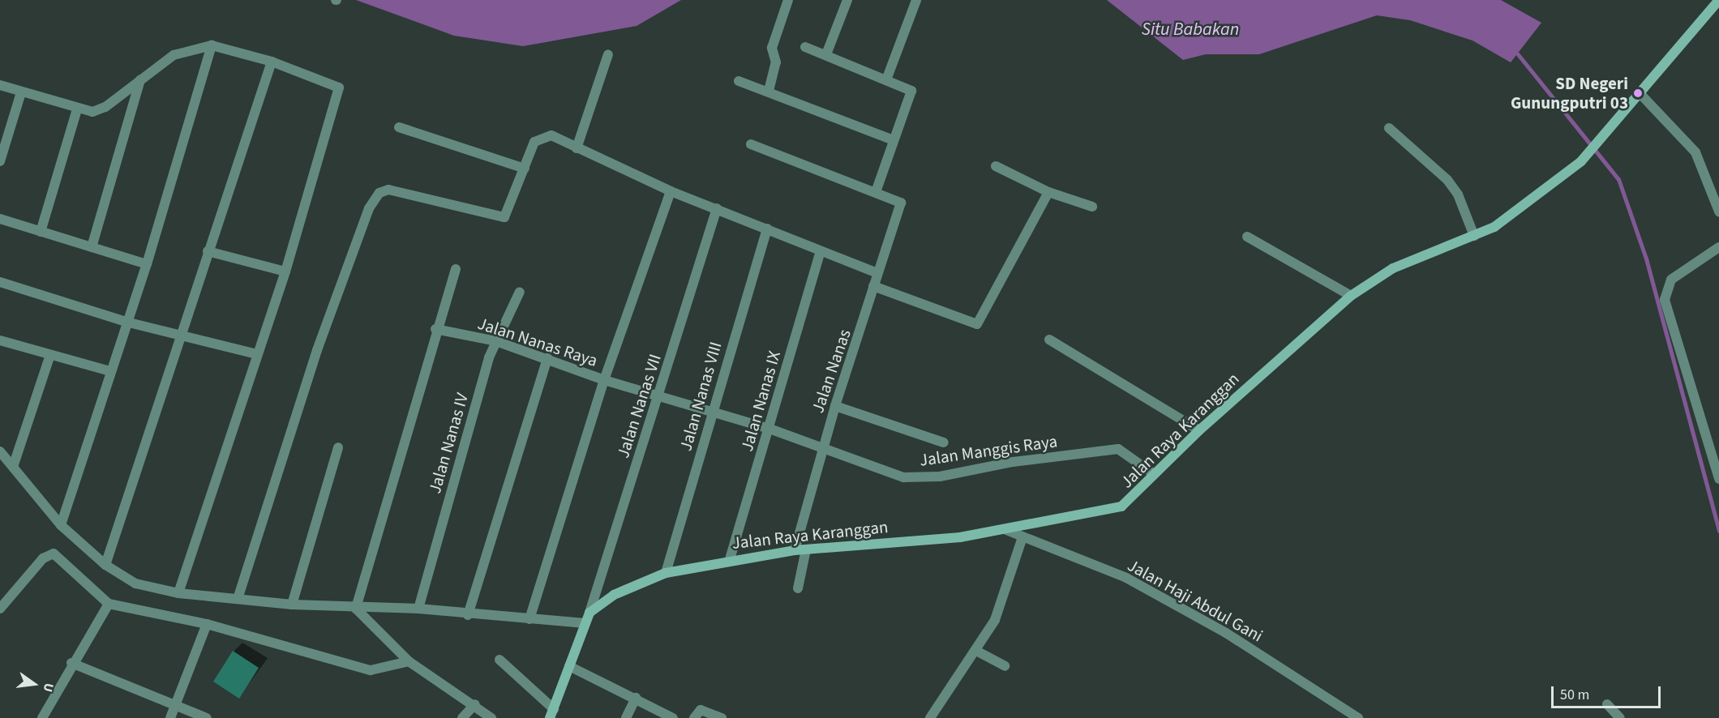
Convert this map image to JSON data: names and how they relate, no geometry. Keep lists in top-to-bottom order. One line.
{"streets":{"street":["Jalan Nanas Raya","Jalan Nanas","Jalan Nanas VIII","Jalan Nanas IX","Jalan Nanas VII","Jalan Raya Karanggan","Jalan Nanas IV","Jalan Manggis Raya","Jalan Haji Abdul Gani"]},"crossings":[["Jalan Nanas Raya","Jalan Nanas"],["Jalan Nanas Raya","Jalan Nanas VIII"],["Jalan Nanas Raya","Jalan Nanas IX"],["Jalan Nanas Raya","Jalan Nanas VII"],["Jalan Nanas Raya","Jalan Nanas IV"],["Jalan Nanas Raya","Jalan Manggis Raya"],["Jalan Nanas","Jalan Raya Karanggan"],["Jalan Nanas","Jalan Manggis Raya"],["Jalan Nanas VIII","Jalan Raya Karanggan"],["Jalan Nanas IX","Jalan Raya Karanggan"],["Jalan Nanas VII","Jalan Raya Karanggan"],["Jalan Raya Karanggan","Jalan Manggis Raya"],["Jalan Raya Karanggan","Jalan Haji Abdul Gani"]],"water":["Situ Babakan"],"places":["SD Negeri Gunungputri 03"],"scale_bar":"50 m","north":"right"}
